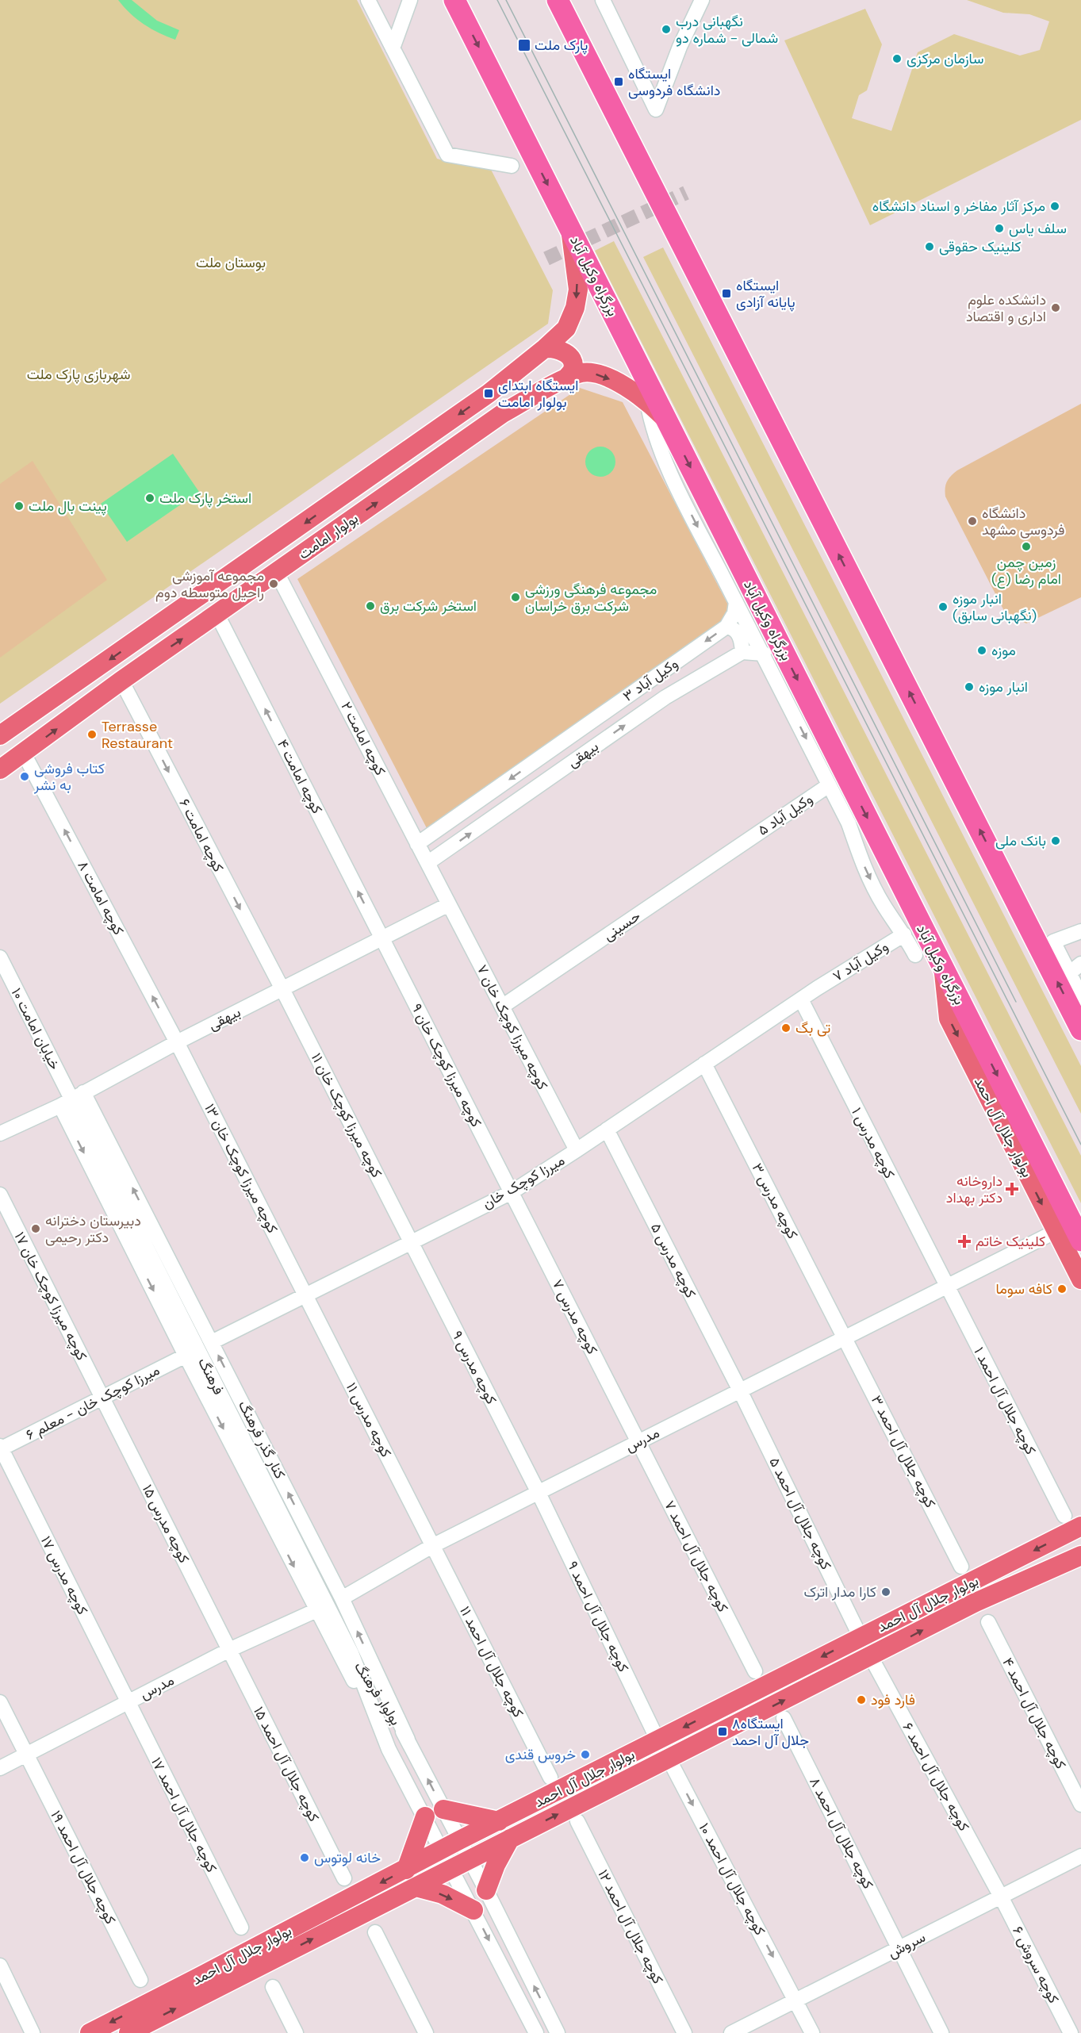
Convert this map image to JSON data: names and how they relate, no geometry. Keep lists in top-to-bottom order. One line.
{"streets":{"highway":["بزرگراه وکیل آباد"],"main road":["بولوار امامت","بولوار جلال آل احمد"],"street":["۳ وکیل آباد","کوچه امامت ۲","بیهقی","کوچه امامت ۴","وکیل آباد ۵","کوچه امامت ۶","کوچه امامت ۸","حسینی","۷ وکیل آباد","کوچه میرزا کوچک خان ۷","خیابان امامت ۱۰","کوچه میرزا کوچک خان ۹","کوچه میرزا کوچک خان ۱۱","کوچه مدرس ۱","کوچه میرزا کوچک خان ۱۳","میرزا کوچک خان","کوچه مدرس ۳","کوچه مدرس ۵","کوچه میرزا کوچک خان ۱۷","کوچه مدرس ۷","کوچه مدرس ۹","فرهنگ","کوچه جلال آل احمد ۱","میرزا کوچک خان - معلم ۶","کوچه مدرس ۱۱","کنار گذر فرهنگ","مدرس","کوچه جلال آل احمد ۳","کوچه جلال آل احمد ۵","کوچه مدرس ۱۵","کوچه جلال آل احمد ۷","کوچه مدرس ۱۷","کوچه جلال آل احمد ۹","کوچه جلال آل احمد ۱۱","بولوار فرهنگ","کوچه جلال آل احمد ۴","کوچه جلال آل احمد ۱۵","کوچه جلال آل احمد ۶","کوچه جلال آل احمد ۱۷","کوچه جلال آل احمد ۸","کوچه جلال آل احمد ۱۹","کوچه جلال آل احمد ۱۰","کوچه جلال آل احمد ۱۲","سروش","کوچه سروش ۶"]},"crossings":[["بزرگراه وکیل آباد","بولوار امامت"],["بزرگراه وکیل آباد","بولوار جلال آل احمد"],["بولوار امامت","کوچه امامت ۲"],["بولوار امامت","کوچه امامت ۴"],["بولوار امامت","کوچه امامت ۶"],["بولوار امامت","کوچه امامت ۸"],["۳ وکیل آباد","بیهقی"],["کوچه امامت ۲","بیهقی"],["کوچه امامت ۲","کوچه میرزا کوچک خان ۷"],["بیهقی","کوچه امامت ۴"],["بیهقی","کوچه امامت ۶"],["بیهقی","کوچه امامت ۸"],["بیهقی","کوچه میرزا کوچک خان ۷"],["بیهقی","خیابان امامت ۱۰"],["بیهقی","کوچه میرزا کوچک خان ۹"],["بیهقی","کوچه میرزا کوچک خان ۱۱"],["بیهقی","کوچه میرزا کوچک خان ۱۳"],["بیهقی","فرهنگ"],["بیهقی","کنار گذر فرهنگ"],["کوچه امامت ۴","کوچه میرزا کوچک خان ۹"],["وکیل آباد ۵","حسینی"],["کوچه امامت ۶","کوچه میرزا کوچک خان ۱۱"],["کوچه امامت ۸","کوچه میرزا کوچک خان ۱۳"],["حسینی","کوچه میرزا کوچک خان ۷"],["۷ وکیل آباد","میرزا کوچک خان"],["کوچه میرزا کوچک خان ۷","میرزا کوچک خان"],["خیابان امامت ۱۰","فرهنگ"],["خیابان امامت ۱۰","کنار گذر فرهنگ"],["کوچه میرزا کوچک خان ۹","میرزا کوچک خان"],["کوچه میرزا کوچک خان ۹","کوچه مدرس ۷"],["کوچه میرزا کوچک خان ۱۱","میرزا کوچک خان"],["کوچه میرزا کوچک خان ۱۱","کوچه مدرس ۹"],["بولوار جلال آل احمد","مدرس"],["بولوار جلال آل احمد","کوچه جلال آل احمد ۵"],["بولوار جلال آل احمد","کوچه جلال آل احمد ۹"],["بولوار جلال آل احمد","بولوار فرهنگ"],["بولوار جلال آل احمد","کوچه جلال آل احمد ۶"],["بولوار جلال آل احمد","کوچه جلال آل احمد ۱۰"],["کوچه مدرس ۱","میرزا کوچک خان"],["کوچه مدرس ۱","کوچه جلال آل احمد ۱"],["کوچه مدرس ۱","مدرس"],["کوچه میرزا کوچک خان ۱۳","میرزا کوچک خان"],["کوچه میرزا کوچک خان ۱۳","کوچه مدرس ۱۱"],["میرزا کوچک خان","کوچه مدرس ۳"],["میرزا کوچک خان","کوچه مدرس ۵"],["میرزا کوچک خان","کوچه مدرس ۷"],["میرزا کوچک خان","کوچه مدرس ۹"],["میرزا کوچک خان","کوچه مدرس ۱۱"],["میرزا کوچک خان","کنار گذر فرهنگ"],["کوچه مدرس ۳","مدرس"],["کوچه مدرس ۳","کوچه جلال آل احمد ۳"],["کوچه مدرس ۵","مدرس"],["کوچه مدرس ۵","کوچه جلال آل احمد ۵"],["کوچه میرزا کوچک خان ۱۷","میرزا کوچک خان - معلم ۶"],["کوچه میرزا کوچک خان ۱۷","کوچه مدرس ۱۵"],["کوچه مدرس ۷","مدرس"],["کوچه مدرس ۷","کوچه جلال آل احمد ۷"],["کوچه مدرس ۹","مدرس"],["کوچه مدرس ۹","کوچه جلال آل احمد ۹"],["فرهنگ","کنار گذر فرهنگ"],["فرهنگ","بولوار فرهنگ"],["کوچه جلال آل احمد ۱","مدرس"],["میرزا کوچک خان - معلم ۶","کنار گذر فرهنگ"],["میرزا کوچک خان - معلم ۶","کوچه مدرس ۱۵"],["میرزا کوچک خان - معلم ۶","کوچه مدرس ۱۷"],["کوچه مدرس ۱۱","مدرس"],["کوچه مدرس ۱۱","کوچه جلال آل احمد ۱۱"],["کنار گذر فرهنگ","مدرس"],["کنار گذر فرهنگ","بولوار فرهنگ"],["مدرس","کوچه جلال آل احمد ۳"],["مدرس","کوچه جلال آل احمد ۵"],["مدرس","کوچه مدرس ۱۵"],["مدرس","کوچه جلال آل احمد ۷"],["مدرس","کوچه مدرس ۱۷"],["مدرس","کوچه جلال آل احمد ۹"],["مدرس","کوچه جلال آل احمد ۱۱"],["مدرس","کوچه جلال آل احمد ۱۵"],["مدرس","کوچه جلال آل احمد ۱۷"],["مدرس","کوچه جلال آل احمد ۱۹"],["کوچه مدرس ۱۵","کوچه جلال آل احمد ۱۵"],["کوچه مدرس ۱۷","کوچه جلال آل احمد ۱۷"],["کوچه جلال آل احمد ۶","سروش"],["کوچه جلال آل احمد ۶","کوچه سروش ۶"],["کوچه جلال آل احمد ۸","سروش"],["کوچه جلال آل احمد ۱۰","سروش"],["سروش","کوچه سروش ۶"]],"one_way":["۳ وکیل آباد","کوچه امامت ۴","کوچه امامت ۶","کوچه امامت ۸","کوچه جلال آل احمد ۱۰"],"parks":["بوستان ملت","شهربازی پارک ملت"],"places":{"other":["نگهبانی درب شمالی - شماره دو","سازمان مرکزی","مرکز آثار مفاخر و اسناد دانشگاه","سلف یاس","کلینیک حقوقی","دانشکده علوم اداری و اقتصاد","استخر پارک ملت","پینت بال ملت","دانشگاه فردوسی مشهد","زمین چمن امام رضا (ع)","مجموعه آموزشی راحیل متوسطه دوم","مجموعه فرهنگی ورزشی شرکت برق خراسان","استخر شرکت برق","انبار موزه (نگهبانی سابق)","موزه","انبار موزه","Terrasse Restaurant","کتاب فروشی به نشر","بانک ملی","تی بگ","دبیرستان دخترانه دکتر رحیمی","کافه سوما","کارا مدار اترک","فارد فود","خروس قندی","خانه لوتوس"],"transit":["پارک ملت","ایستگاه دانشگاه فردوسی","ایستگاه پایانه آزادی","ایستگاه ابتدای بولوار امامت","۸ایستگاه جلال آل احمد"],"health":["داروخانه دکتر بهداد","کلینیک خاتم"]}}
